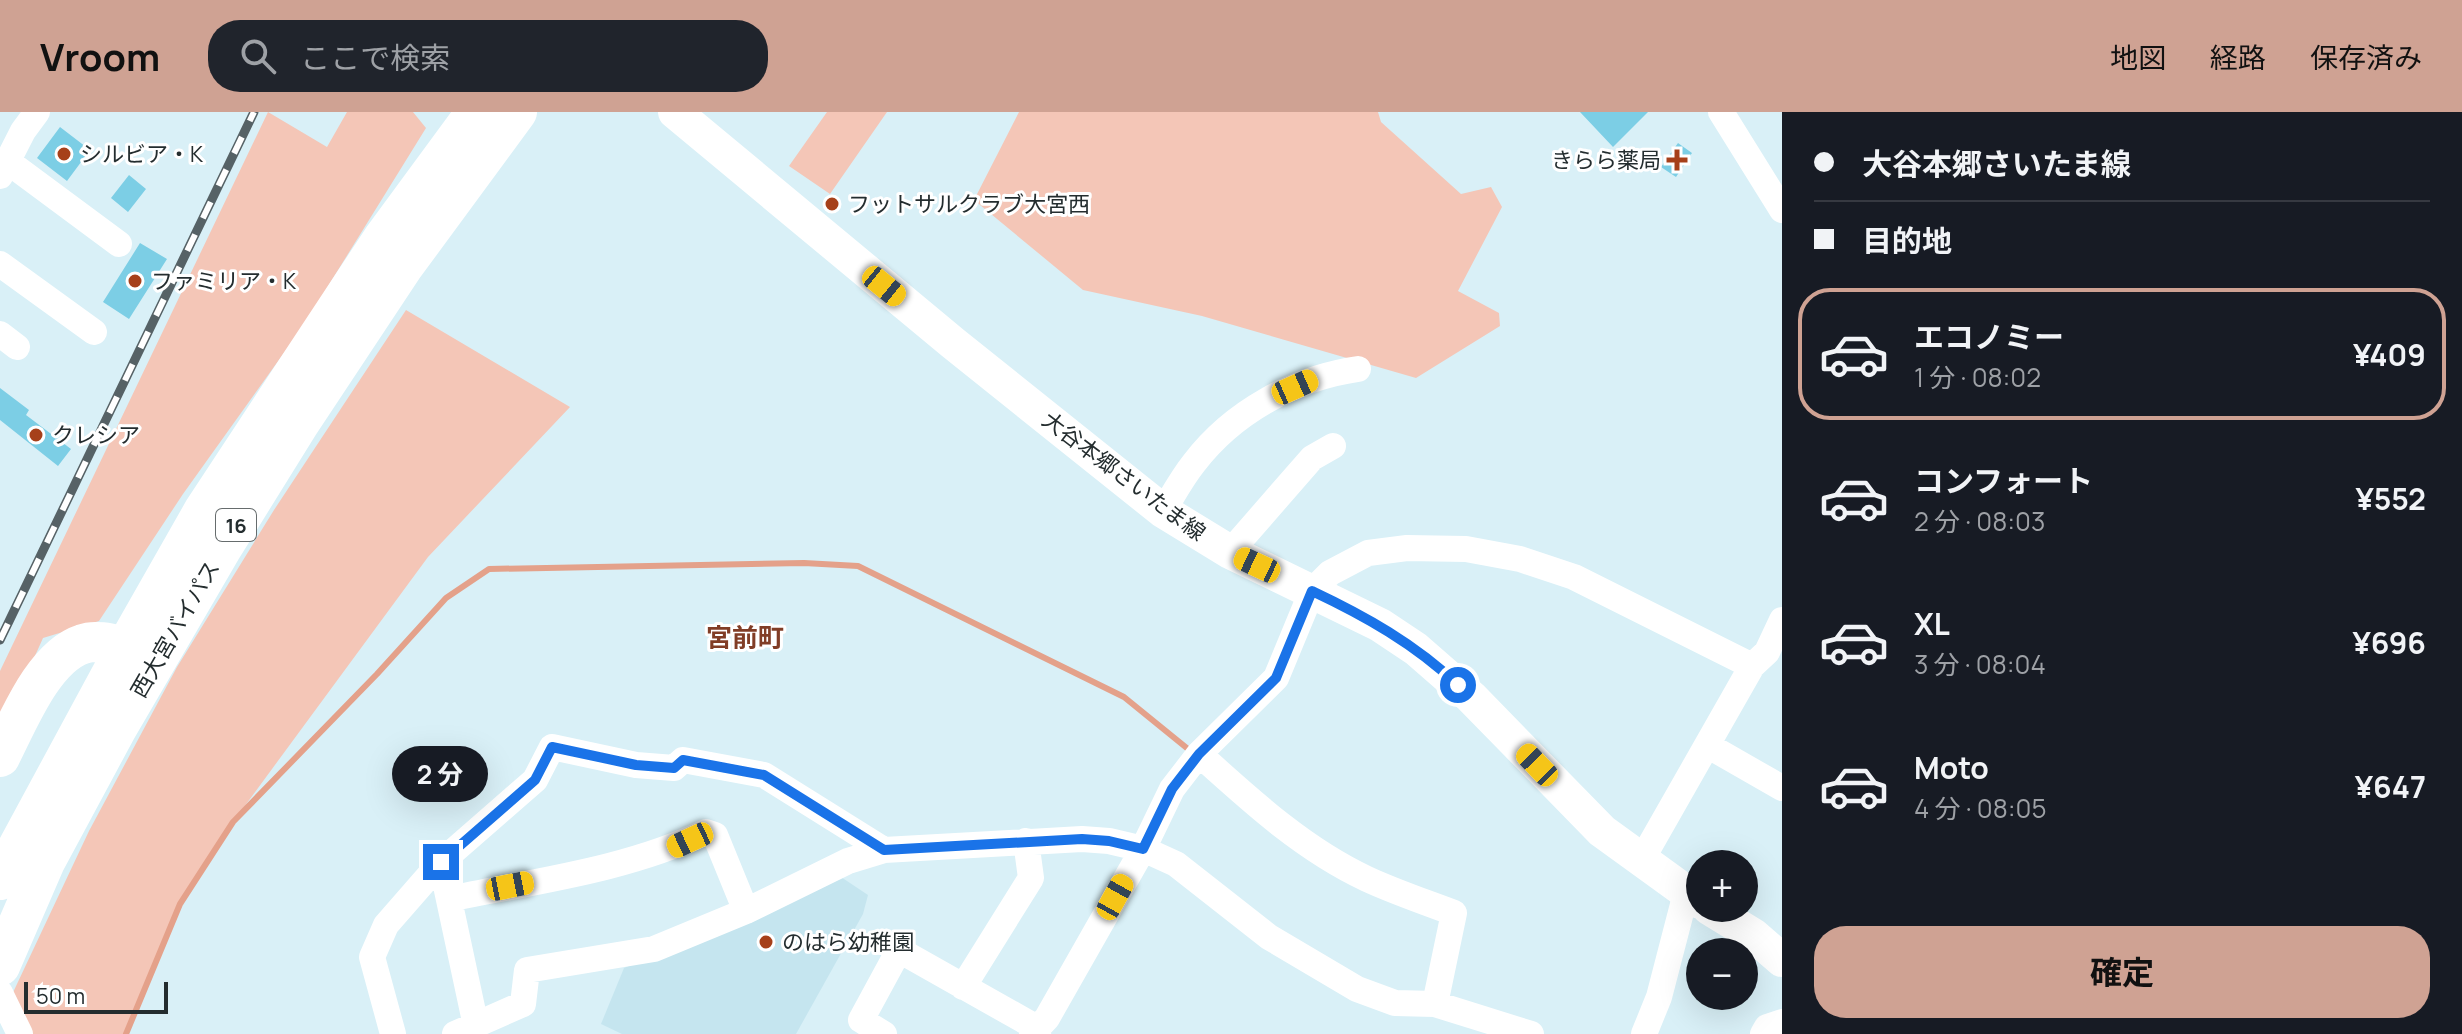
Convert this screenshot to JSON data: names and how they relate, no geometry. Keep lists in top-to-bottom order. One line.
{"streets":{"highway":["16","西大宮バイパス"],"main road":["大谷本郷さいたま線"]},"districts":["宮前町"],"places":{"other":["シルビア・K","フットサルクラブ大宮西","ファミリア・K","クレシア","のはら幼稚園"],"health":["きらら薬局"]},"scale_bar":"50 m","page":{"header":"Vroom","search":"ここで検索","nav":["地図","経路","保存済み"],"banner":["大谷本郷さいたま線","目的地"],"list":[{"name":"エコノミー","note":"1 分 · 08:02","value":"¥409"},{"name":"コンフォート","note":"2 分 · 08:03","value":"¥552"},{"name":"XL","note":"3 分 · 08:04","value":"¥696"},{"name":"Moto","note":"4 分 · 08:05","value":"¥647"}],"bubble":"2 分","map_buttons":["+","−"],"buttons":"確定","scale":"50 m"}}
